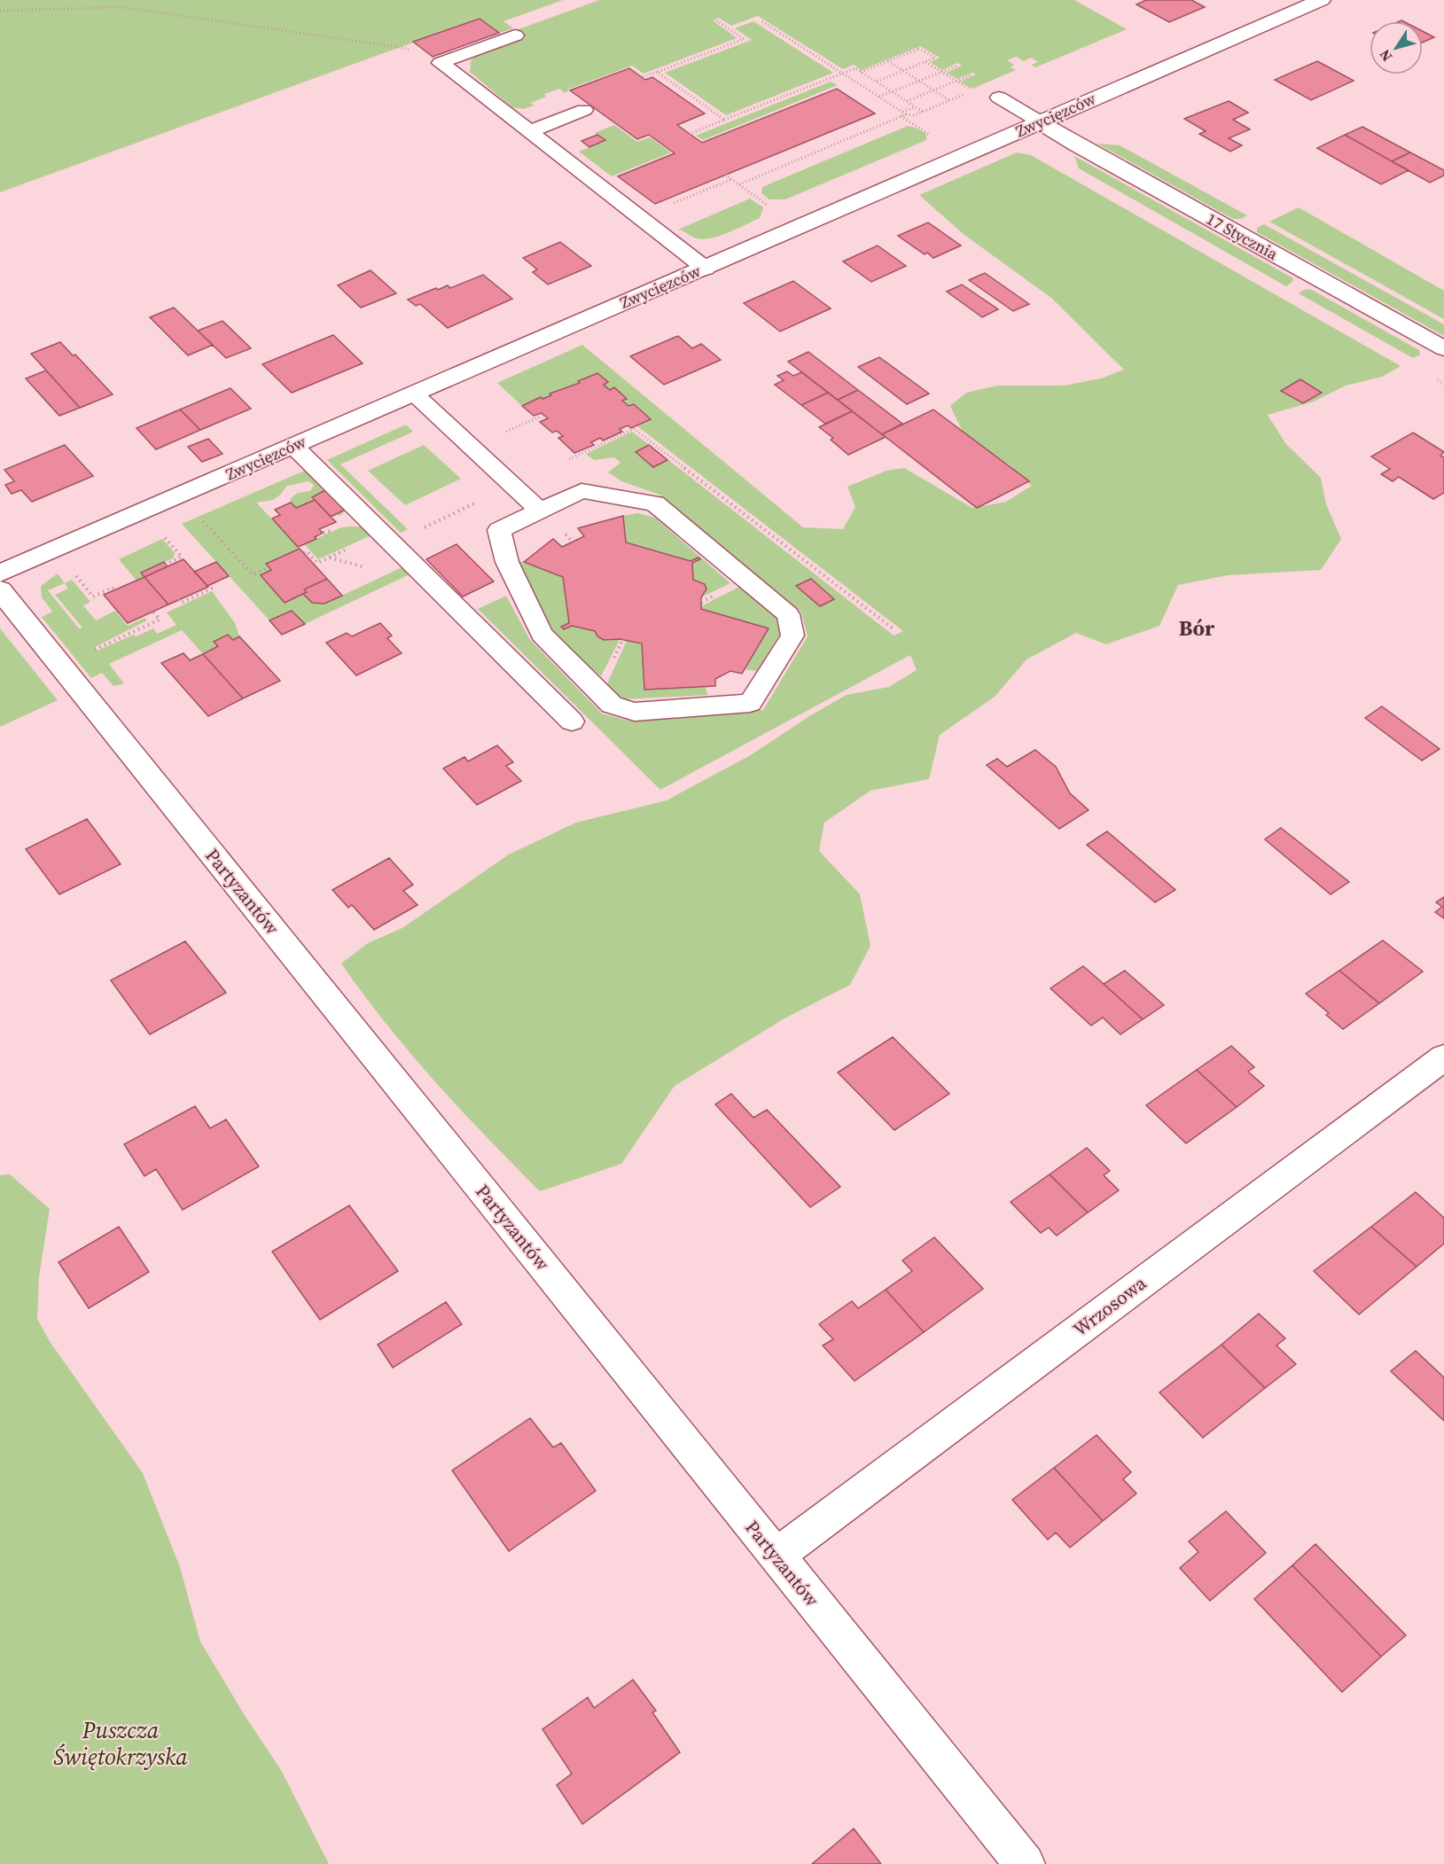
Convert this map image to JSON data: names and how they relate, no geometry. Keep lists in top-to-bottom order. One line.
{"streets":{"street":["Zwycięzców","17 Stycznia","Partyzantów","Wrzosowa"]},"crossings":[["Zwycięzców","17 Stycznia"],["Partyzantów","Wrzosowa"]],"districts":["Bór"],"parks":["Puszcza Świętokrzyska"],"north":"bottom left"}
